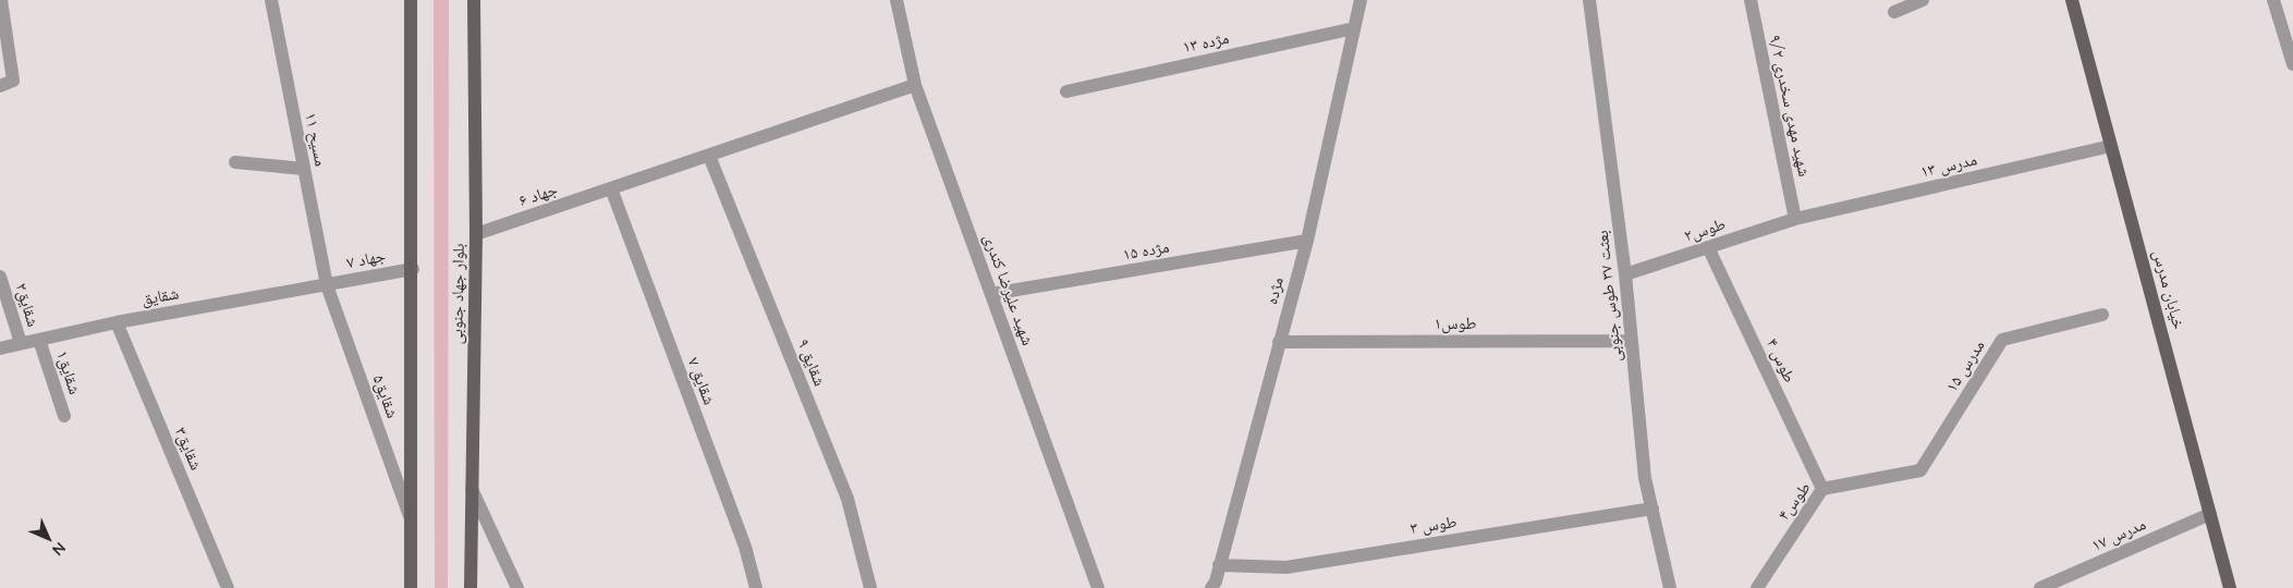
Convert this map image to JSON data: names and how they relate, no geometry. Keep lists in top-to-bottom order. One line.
{"streets":{"main road":["خیابان مدرس","بلوار جهاد جنوبی"],"street":["مژده ۱۳","شهید مهدی سخدری ۹/۲","مسیح ۱۱","مدرس ۱۳","جهاد ۶","طوس۲","مژده ۱۵","جهاد ۷","شهید علیرضا کندری","مژده","شقایق","بعثت ۳۷ طوس جنوبی","شقایق۲","طوس۱","طوس ۴","شقایق ۹","مدرس ۱۵","شقایق۱","شقایق ۷","شقایق۵","شقایق۳","طوس۴","طوس ۳","مدرس ۱۷"]},"crossings":[["مژده ۱۳","مژده"],["شهید مهدی سخدری ۹/۲","مدرس ۱۳"],["شهید مهدی سخدری ۹/۲","طوس۲"],["مسیح ۱۱","جهاد ۷"],["مسیح ۱۱","شقایق"],["مسیح ۱۱","شقایق۵"],["مدرس ۱۳","طوس۲"],["مدرس ۱۳","خیابان مدرس"],["جهاد ۶","شهید علیرضا کندری"],["جهاد ۶","بلوار جهاد جنوبی"],["جهاد ۶","شقایق ۹"],["جهاد ۶","شقایق ۷"],["طوس۲","بعثت ۳۷ طوس جنوبی"],["طوس۲","طوس ۴"],["مژده ۱۵","شهید علیرضا کندری"],["مژده ۱۵","مژده"],["جهاد ۷","شقایق"],["جهاد ۷","شقایق۵"],["خیابان مدرس","مدرس ۱۷"],["مژده","طوس۱"],["مژده","طوس ۳"],["شقایق","شقایق۲"],["شقایق","شقایق۱"],["شقایق","شقایق۵"],["شقایق","شقایق۳"],["بعثت ۳۷ طوس جنوبی","طوس۱"],["بعثت ۳۷ طوس جنوبی","طوس ۳"],["طوس ۴","طوس۴"],["مدرس ۱۵","طوس۴"]],"north":"bottom right"}
